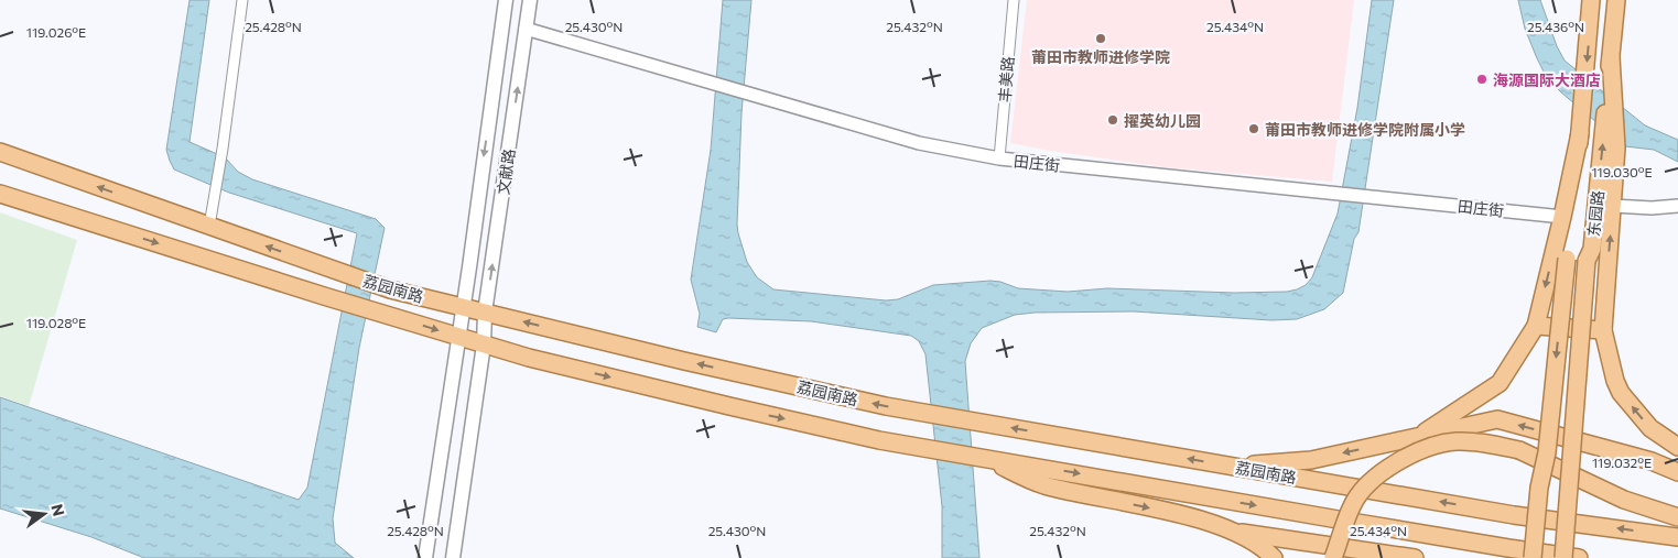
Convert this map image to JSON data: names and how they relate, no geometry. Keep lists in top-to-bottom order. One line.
{"streets":{"main road":["文献路","东园路","荔园南路"],"street":["丰美路","田庄街"]},"crossings":[["丰美路","田庄街"],["田庄街","文献路"],["文献路","荔园南路"]],"places":["莆田市教师进修学院","海源国际大酒店","擢英幼儿园","莆田市教师进修学院附属小学"],"north":"right","coordinates":["25.428°N","25.430°N","25.432°N","25.434°N","25.436°N","119.026°E","119.030°E","119.028°E","119.032°E"]}
